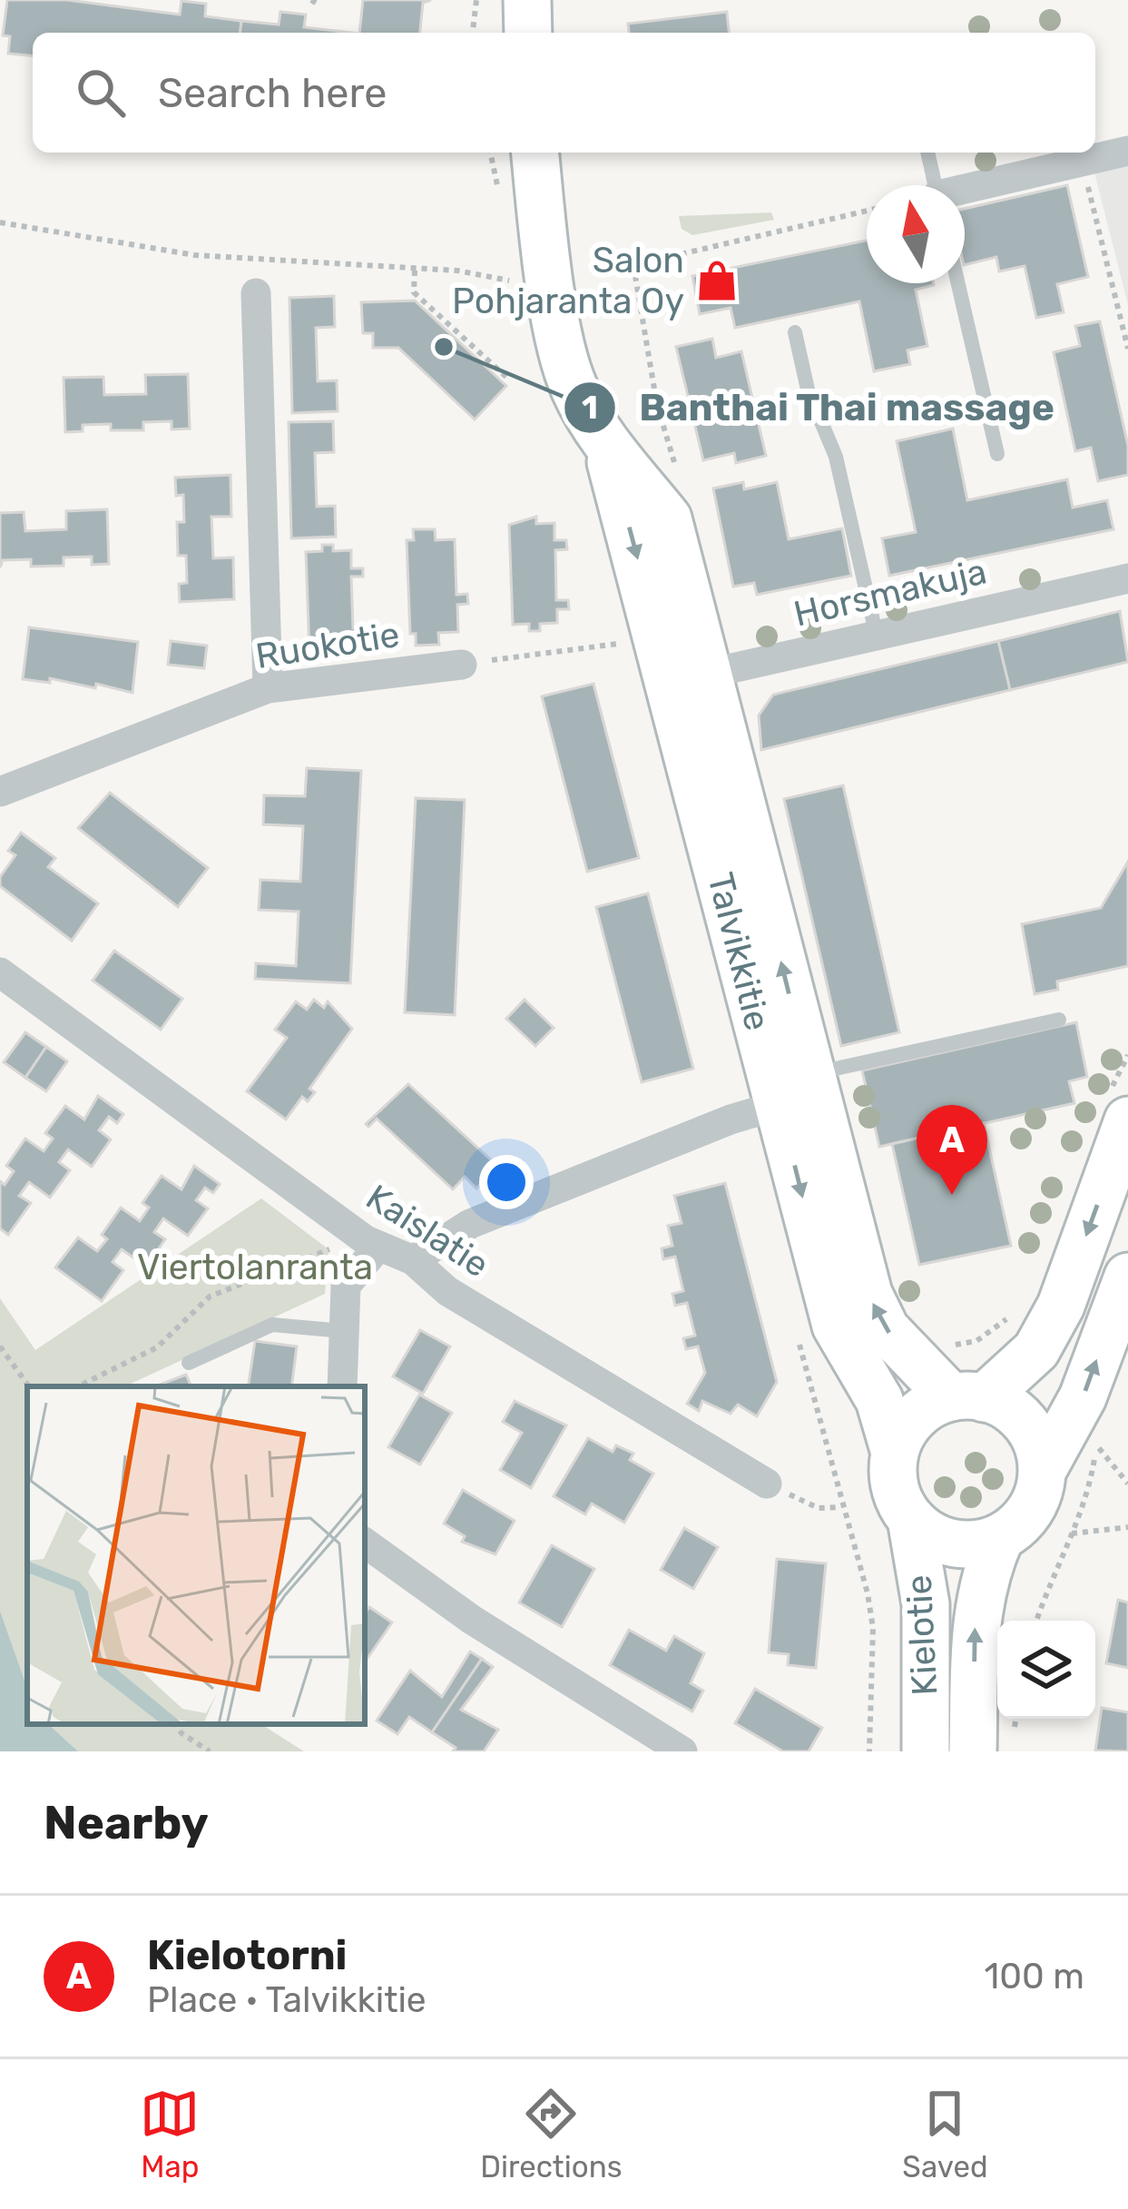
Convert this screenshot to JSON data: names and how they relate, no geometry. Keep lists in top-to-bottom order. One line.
{"streets":{"main road":["Talvikkitie","Kielotie"],"street":["Horsmakuja","Ruokotie","Kaislatie"]},"crossings":[["Horsmakuja","Talvikkitie"],["Talvikkitie","Kielotie"]],"parks":["Viertolanranta"],"places":{"shop":["Salon Pohjaranta Oy"],"other":["Banthai Thai massage"]},"north":"top","page":{"search":"Search here","pins":"A","heading":"Nearby","list":[{"mark":"A","name":"Kielotorni","note":"Place · Talvikkitie","value":"100 m"}],"nav":["Map","Directions","Saved"]}}
